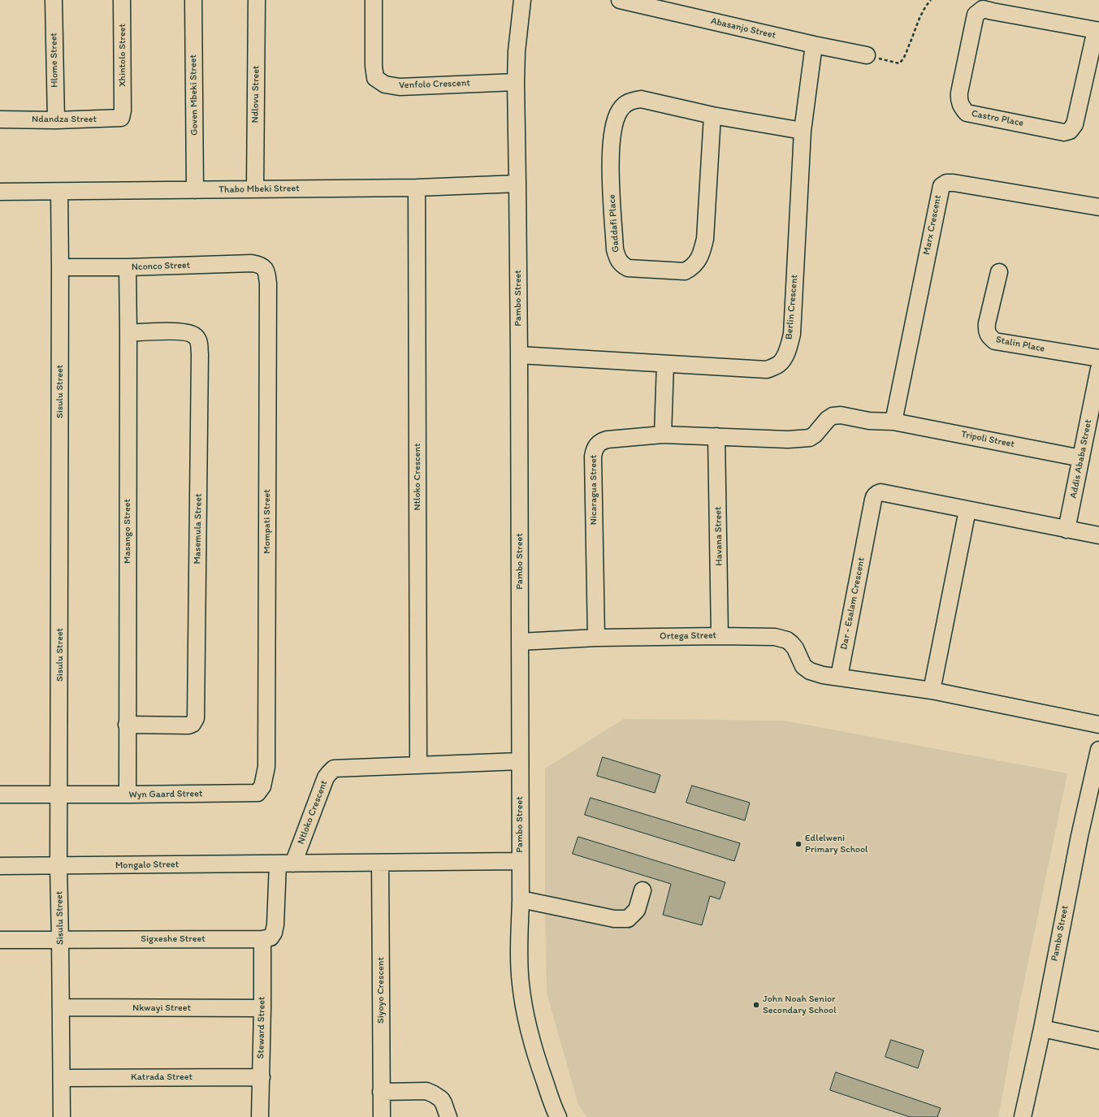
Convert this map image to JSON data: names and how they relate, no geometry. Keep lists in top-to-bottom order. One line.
{"streets":{"street":["Abasanjo Street","Xhintolo Street","Hlome Street","Venfolo Crescent","Ndlovu Street","Goven Mbeki Street","Castro Place","Ndandza Street","Thabo Mbeki Street","Gaddafi Place","Marx Crescent","Nconco Street","Pambo Street","Berlin Crescent","Stalin Place","Sisulu Street","Tripoli Street","Addis Ababa Street","Ntloko Crescent","Nicaragua Street","Mompati Street","Masemula Street","Masango Street","Havana Street","Dar - Esalam Crescent","Ortega Street","Wyn Gaard Street","Mongalo Street","Sigxeshe Street","Siyoyo Crescent","Nkwayi Street","Steward Street","Katrada Street"]},"crossings":[["Abasanjo Street","Berlin Crescent"],["Xhintolo Street","Ndandza Street"],["Hlome Street","Ndandza Street"],["Venfolo Crescent","Pambo Street"],["Ndlovu Street","Thabo Mbeki Street"],["Goven Mbeki Street","Thabo Mbeki Street"],["Thabo Mbeki Street","Pambo Street"],["Thabo Mbeki Street","Sisulu Street"],["Thabo Mbeki Street","Ntloko Crescent"],["Gaddafi Place","Berlin Crescent"],["Marx Crescent","Tripoli Street"],["Nconco Street","Sisulu Street"],["Nconco Street","Mompati Street"],["Nconco Street","Masango Street"],["Pambo Street","Berlin Crescent"],["Pambo Street","Ntloko Crescent"],["Pambo Street","Ortega Street"],["Sisulu Street","Wyn Gaard Street"],["Sisulu Street","Mongalo Street"],["Sisulu Street","Sigxeshe Street"],["Sisulu Street","Nkwayi Street"],["Sisulu Street","Katrada Street"],["Tripoli Street","Addis Ababa Street"],["Tripoli Street","Nicaragua Street"],["Tripoli Street","Havana Street"],["Addis Ababa Street","Dar - Esalam Crescent"],["Ntloko Crescent","Mongalo Street"],["Nicaragua Street","Havana Street"],["Nicaragua Street","Ortega Street"],["Mompati Street","Wyn Gaard Street"],["Masemula Street","Masango Street"],["Masango Street","Wyn Gaard Street"],["Havana Street","Ortega Street"],["Dar - Esalam Crescent","Ortega Street"],["Sigxeshe Street","Steward Street"],["Nkwayi Street","Steward Street"],["Steward Street","Katrada Street"]],"places":["Edlelweni Primary School","John Noah Senior Secondary School"]}
